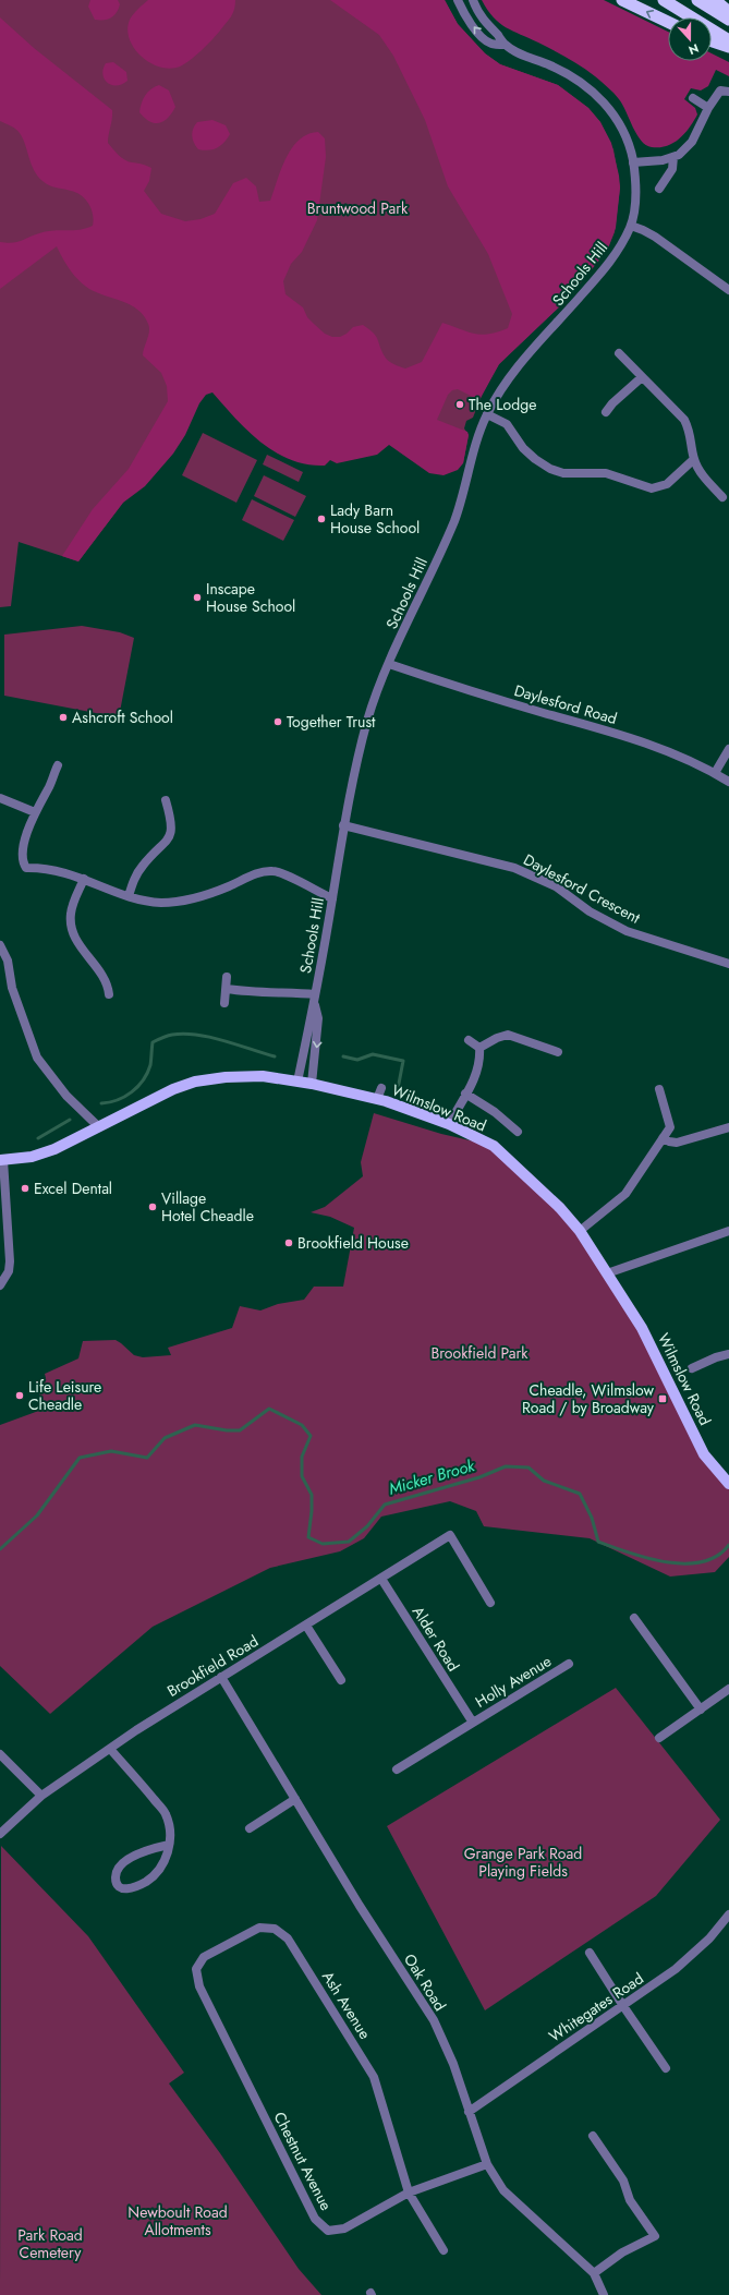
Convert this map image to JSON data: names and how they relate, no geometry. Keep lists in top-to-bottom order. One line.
{"streets":{"main road":["Wilmslow Road"],"street":["Schools Hill","Daylesford Road","Daylesford Crescent","Alder Road","Brookfield Road","Holly Avenue","Oak Road","Ash Avenue","Whitegates Road","Chestnut Avenue"]},"crossings":[["Schools Hill","Daylesford Road"],["Schools Hill","Daylesford Crescent"],["Schools Hill","Wilmslow Road"],["Alder Road","Brookfield Road"],["Alder Road","Holly Avenue"],["Brookfield Road","Oak Road"],["Oak Road","Whitegates Road"],["Oak Road","Chestnut Avenue"],["Ash Avenue","Chestnut Avenue"]],"water":["Micker Brook"],"parks":["Bruntwood Park","Brookfield Park","Grange Park Road Playing Fields","Newboult Road Allotments","Park Road Cemetery"],"places":{"other":["The Lodge","Lady Barn House School","Inscape House School","Ashcroft School","Together Trust","Excel Dental","Village Hotel Cheadle","Brookfield House","Life Leisure Cheadle"],"transit":["Cheadle, Wilmslow Road / by Broadway"]},"north":"bottom"}
